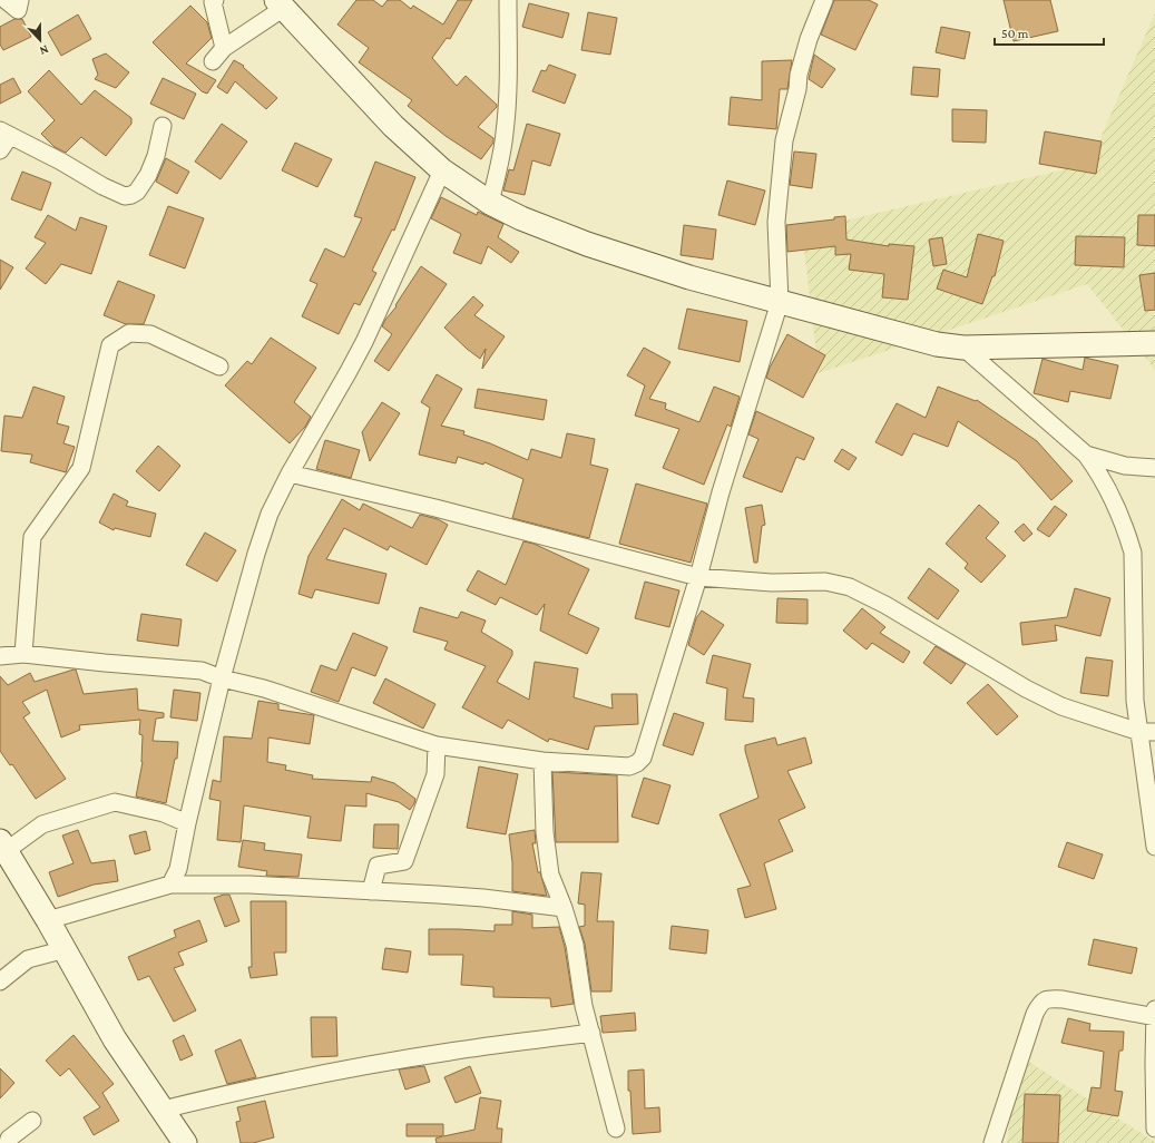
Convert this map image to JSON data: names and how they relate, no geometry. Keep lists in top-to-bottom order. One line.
{"scale_bar":"50 m","north":"bottom"}
